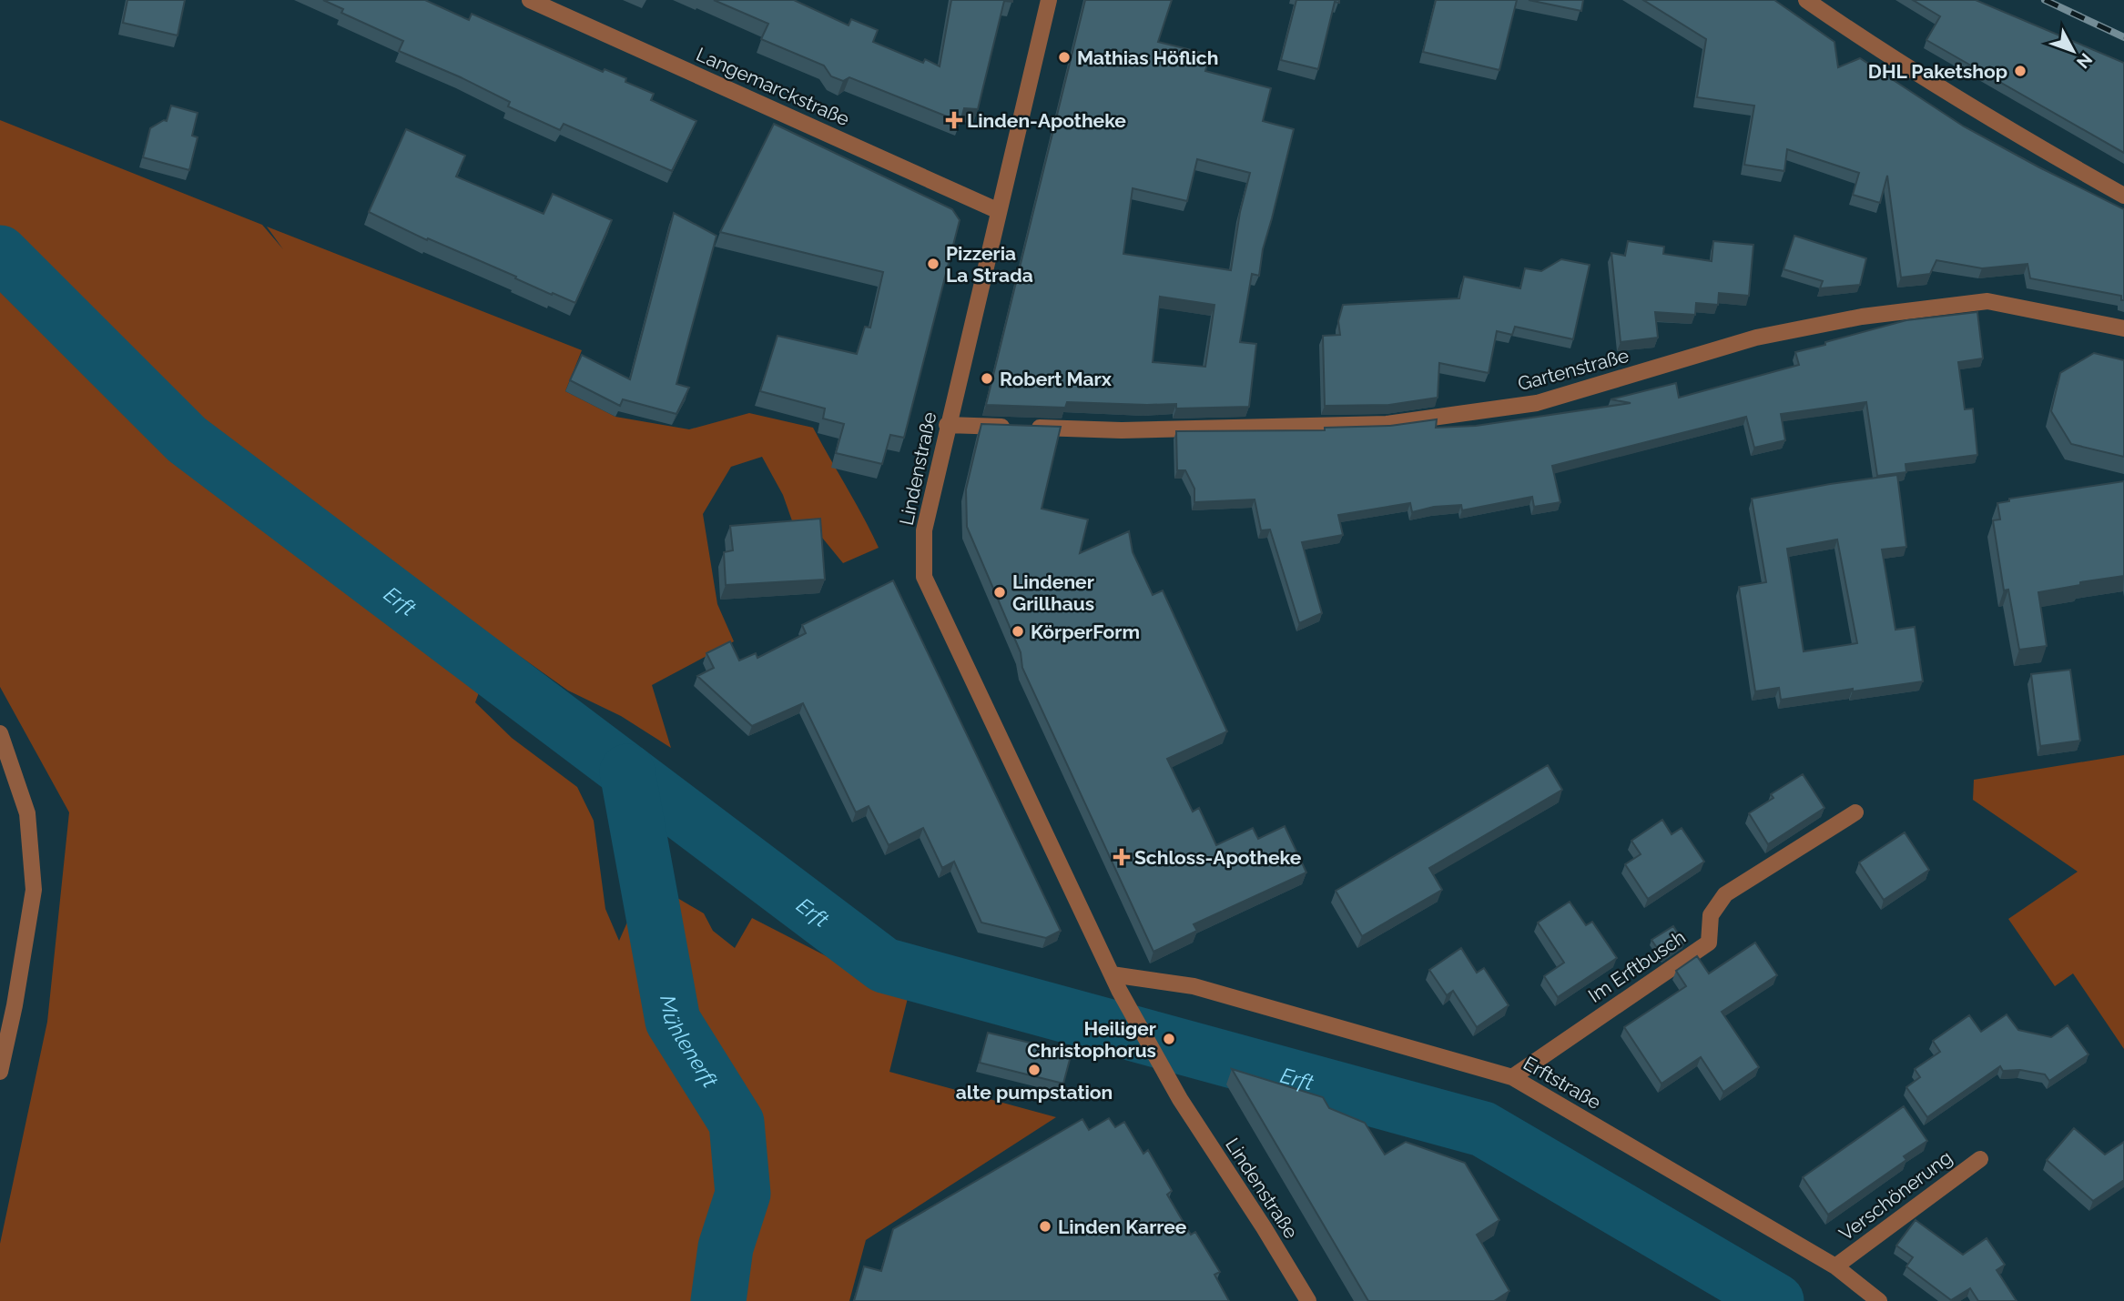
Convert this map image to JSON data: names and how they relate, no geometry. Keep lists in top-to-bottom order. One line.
{"streets":{"street":["Langemarckstraße","Gartenstraße","Lindenstraße","Im Erftbusch","Erftstraße","Verschönerung"]},"crossings":[["Langemarckstraße","Lindenstraße"],["Gartenstraße","Lindenstraße"],["Lindenstraße","Erftstraße"],["Im Erftbusch","Erftstraße"],["Erftstraße","Verschönerung"]],"water":["Erft","Mühlenerft"],"places":{"other":["Mathias Höflich","DHL Paketshop","Pizzeria La Strada","Robert Marx","Lindener Grillhaus","KörperForm","Heiliger Christophorus","alte pumpstation","Linden Karree"],"health":["Linden-Apotheke","Schloss-Apotheke"]},"north":"bottom right"}
